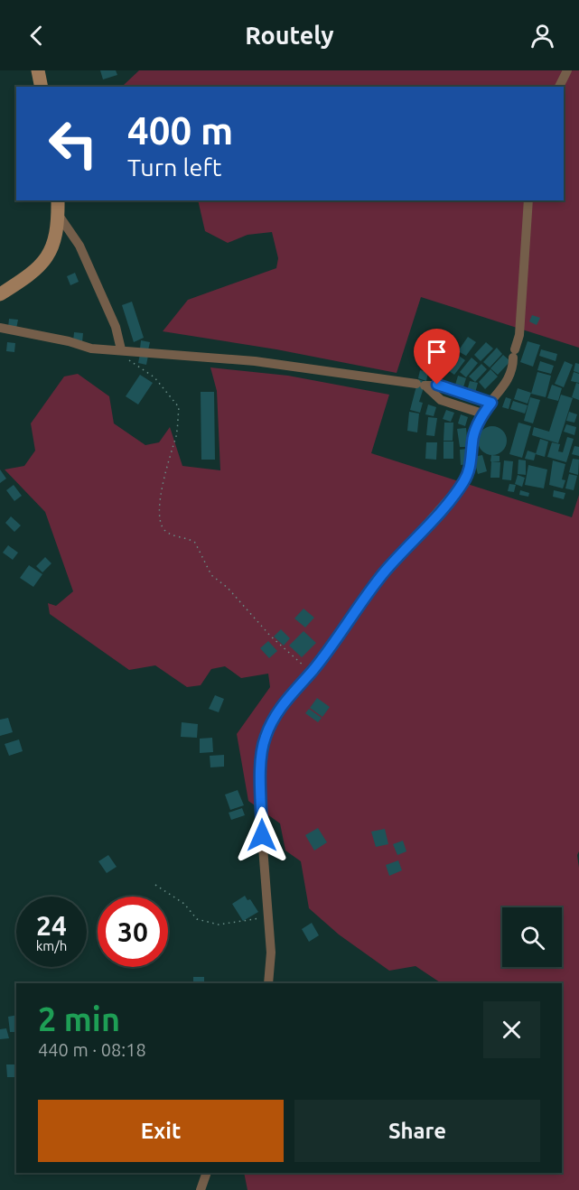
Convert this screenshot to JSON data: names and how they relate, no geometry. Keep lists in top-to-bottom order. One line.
{"page":{"header":"Routely","turn":["400 m","Turn left"],"speed":"24 km/h","limit":"30","heading":["2 min","440 m · 08:18"],"buttons":["Exit","Share"]}}
